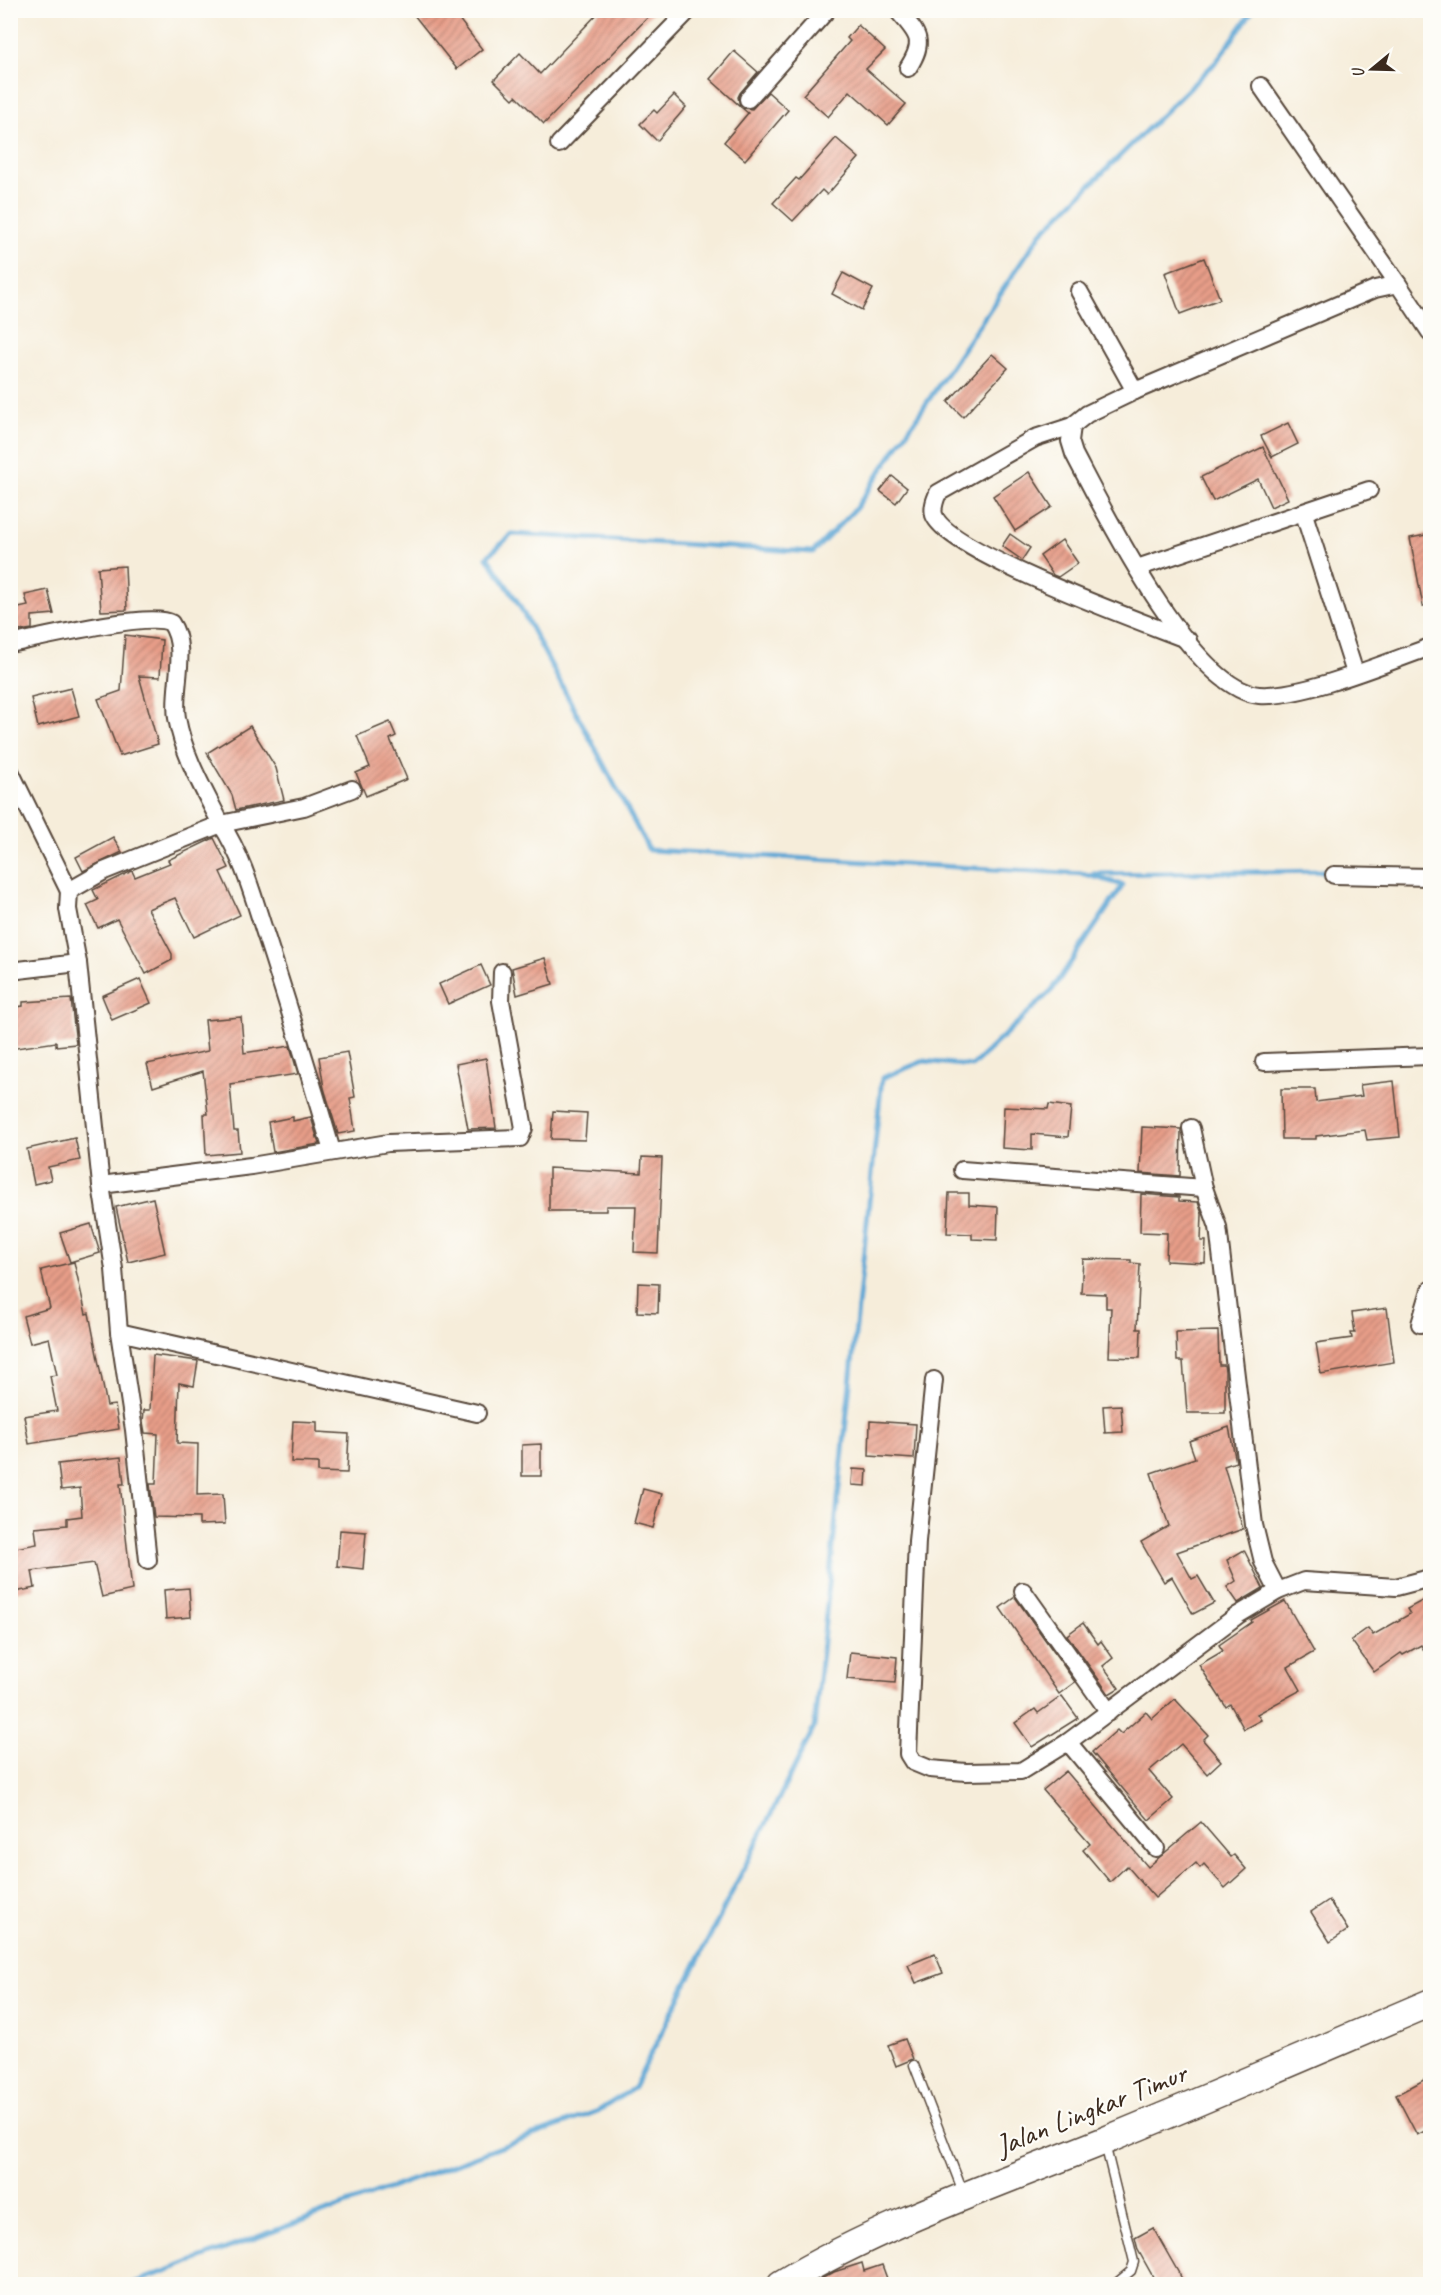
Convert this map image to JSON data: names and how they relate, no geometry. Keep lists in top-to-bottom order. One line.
{"streets":{"highway":["Jalan Lingkar Timur"]},"north":"left"}
